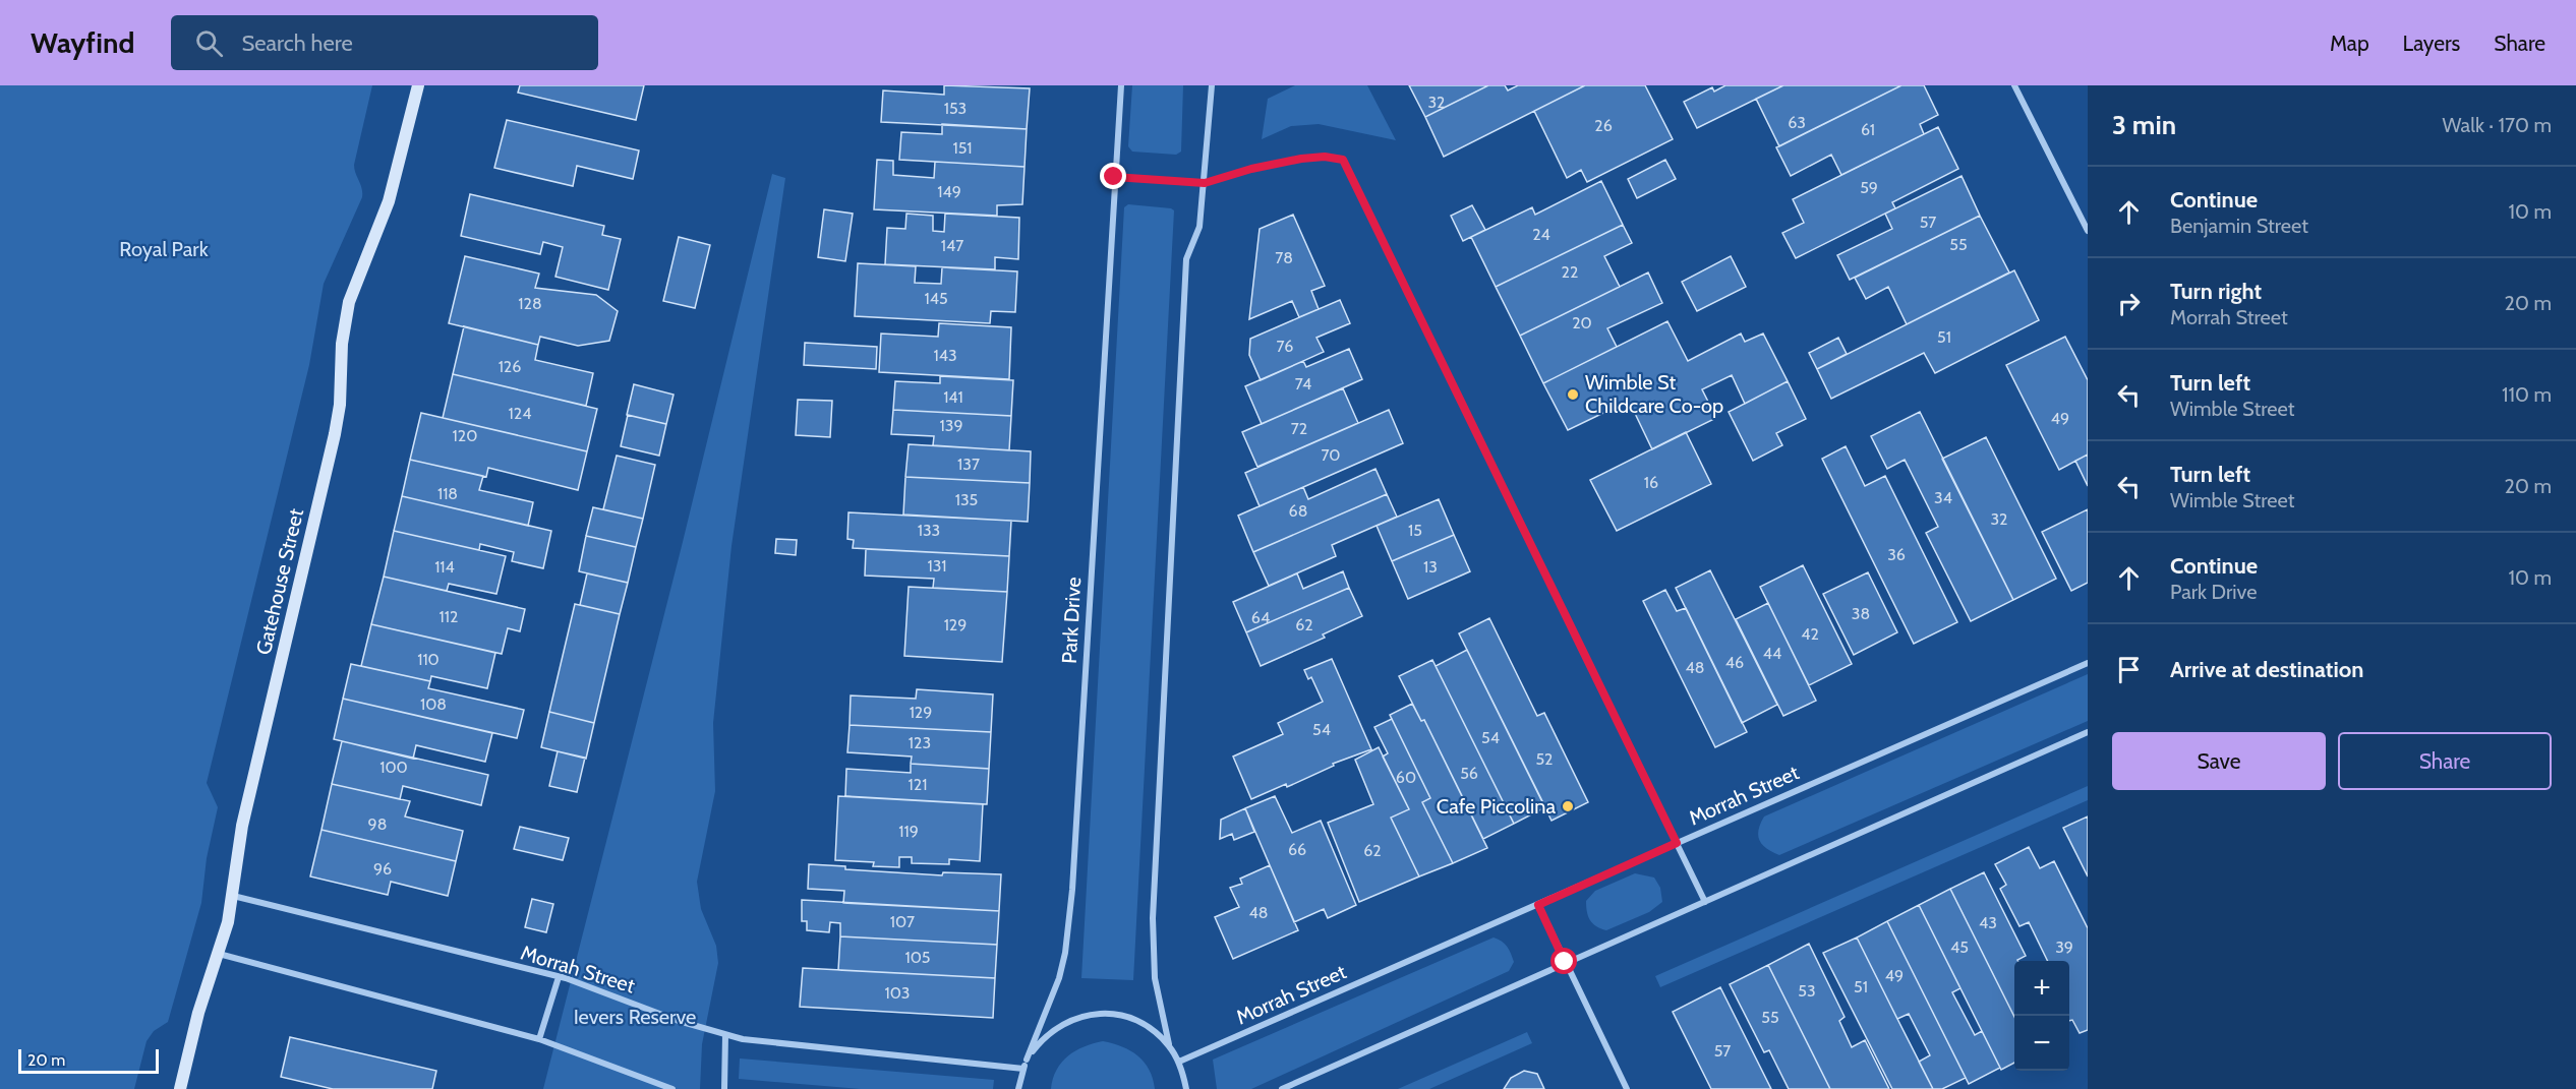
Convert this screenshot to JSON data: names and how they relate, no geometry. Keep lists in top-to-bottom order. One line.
{"streets":{"street":["Gatehouse Street","Park Drive","Morrah Street"]},"crossings":[["Gatehouse Street","Morrah Street"]],"parks":["Royal Park","Ievers Reserve"],"places":["Wimble St Childcare Co-op","Cafe Piccolina"],"house_numbers":["32","153","63","26","61","151","59","149","57","24","55","147","78","22","145","128","20","51","76","143","126","74","141","124","49","139","72","120","70","137","16","118","34","135","68","32","133","15","36","131","114","13","38","112","64","129","62","42","44","110","46","48","108","129","54","54","123","52","100","56","60","121","98","119","66","62","96","48","107","43","45","39","105","49","51","53","103","55","57"],"scale_bar":"20 m","page":{"header":"Wayfind","search":"Search here","nav":["Map","Layers","Share"],"heading":["3 min","Walk · 170 m"],"list":[["Continue","Benjamin Street","10 m"],["Turn right","Morrah Street","20 m"],["Turn left","Wimble Street","110 m"],["Turn left","Wimble Street","20 m"],["Continue","Park Drive","10 m"],"Arrive at destination"],"buttons":["Save","Share"],"map_buttons":["+","−"],"scale":"20 m"}}
